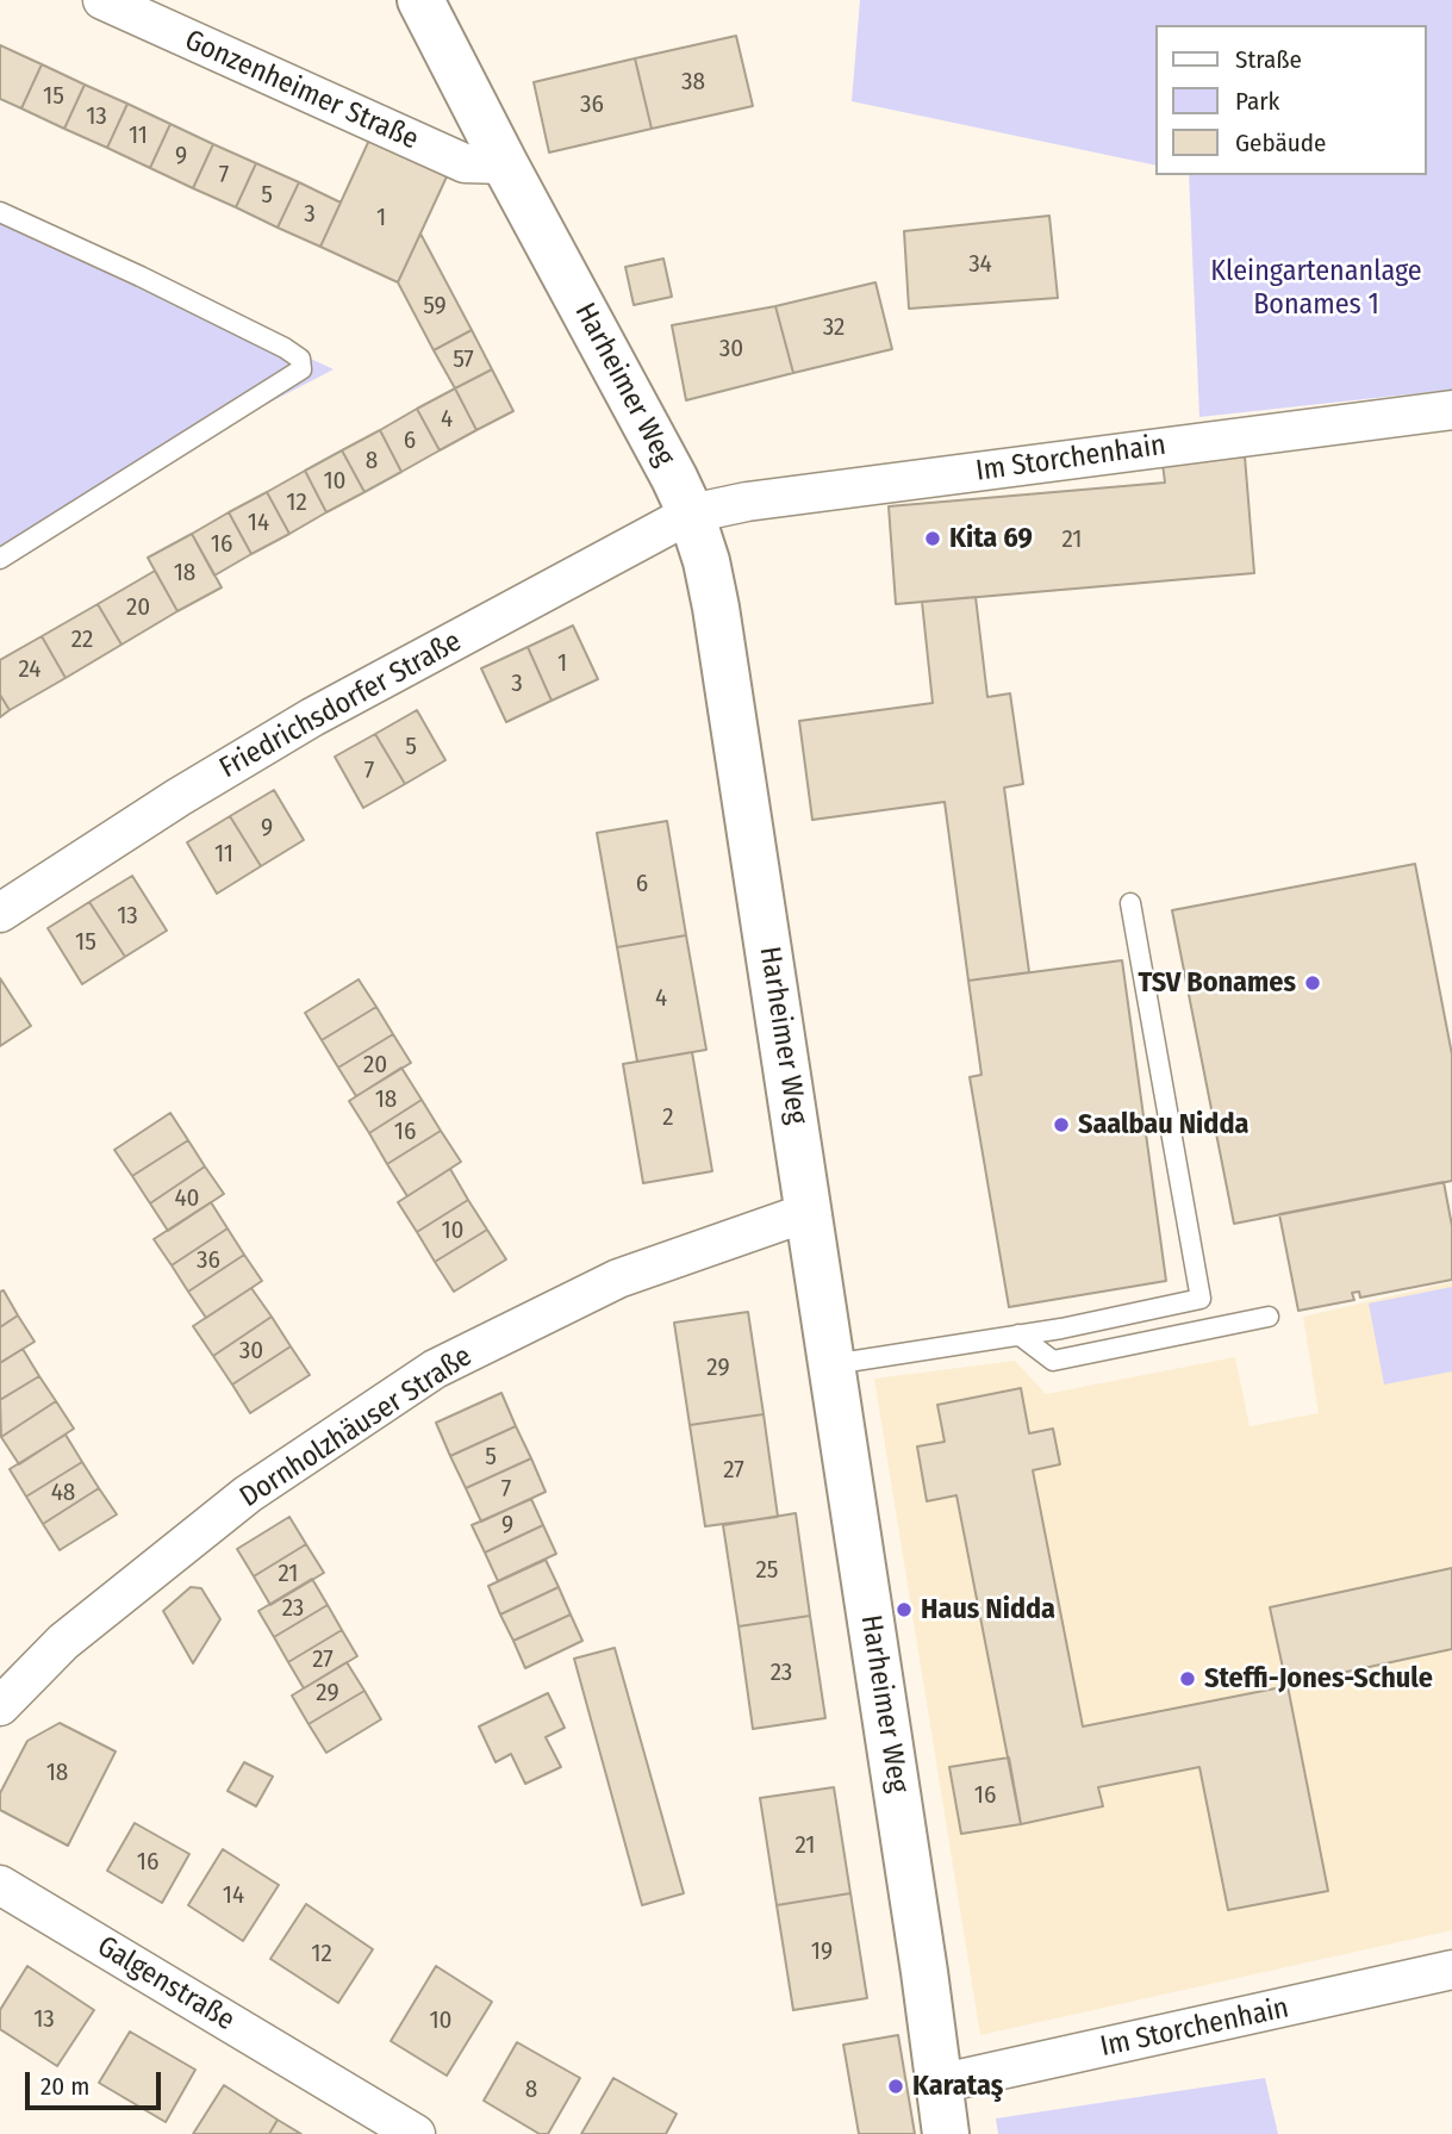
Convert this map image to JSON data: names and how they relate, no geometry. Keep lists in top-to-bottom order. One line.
{"streets":{"street":["Gonzenheimer Straße","Harheimer Weg","Im Storchenhain","Friedrichsdorfer Straße","Dornholzhäuser Straße","Galgenstraße"]},"crossings":[["Gonzenheimer Straße","Harheimer Weg"],["Harheimer Weg","Im Storchenhain"],["Harheimer Weg","Friedrichsdorfer Straße"],["Harheimer Weg","Dornholzhäuser Straße"],["Im Storchenhain","Friedrichsdorfer Straße"]],"parks":["Kleingartenanlage Bonames 1"],"places":["Kita 69","TSV Bonames","Saalbau Nidda","Haus Nidda","Steffi-Jones-Schule","Karataş"],"house_numbers":["38","15","36","13","11","9","7","5","3","1","34","59","32","30","57","4","6","8","10","12","14","21","16","18","20","22","1","24","3","5","7","9","11","6","13","15","4","20","18","2","16","40","10","36","30","29","5","27","7","48","9","25","21","23","27","23","29","18","16","21","16","14","19","12","13","10","8"],"legend":["Straße","Park","Gebäude"],"scale_bar":"20 m"}
